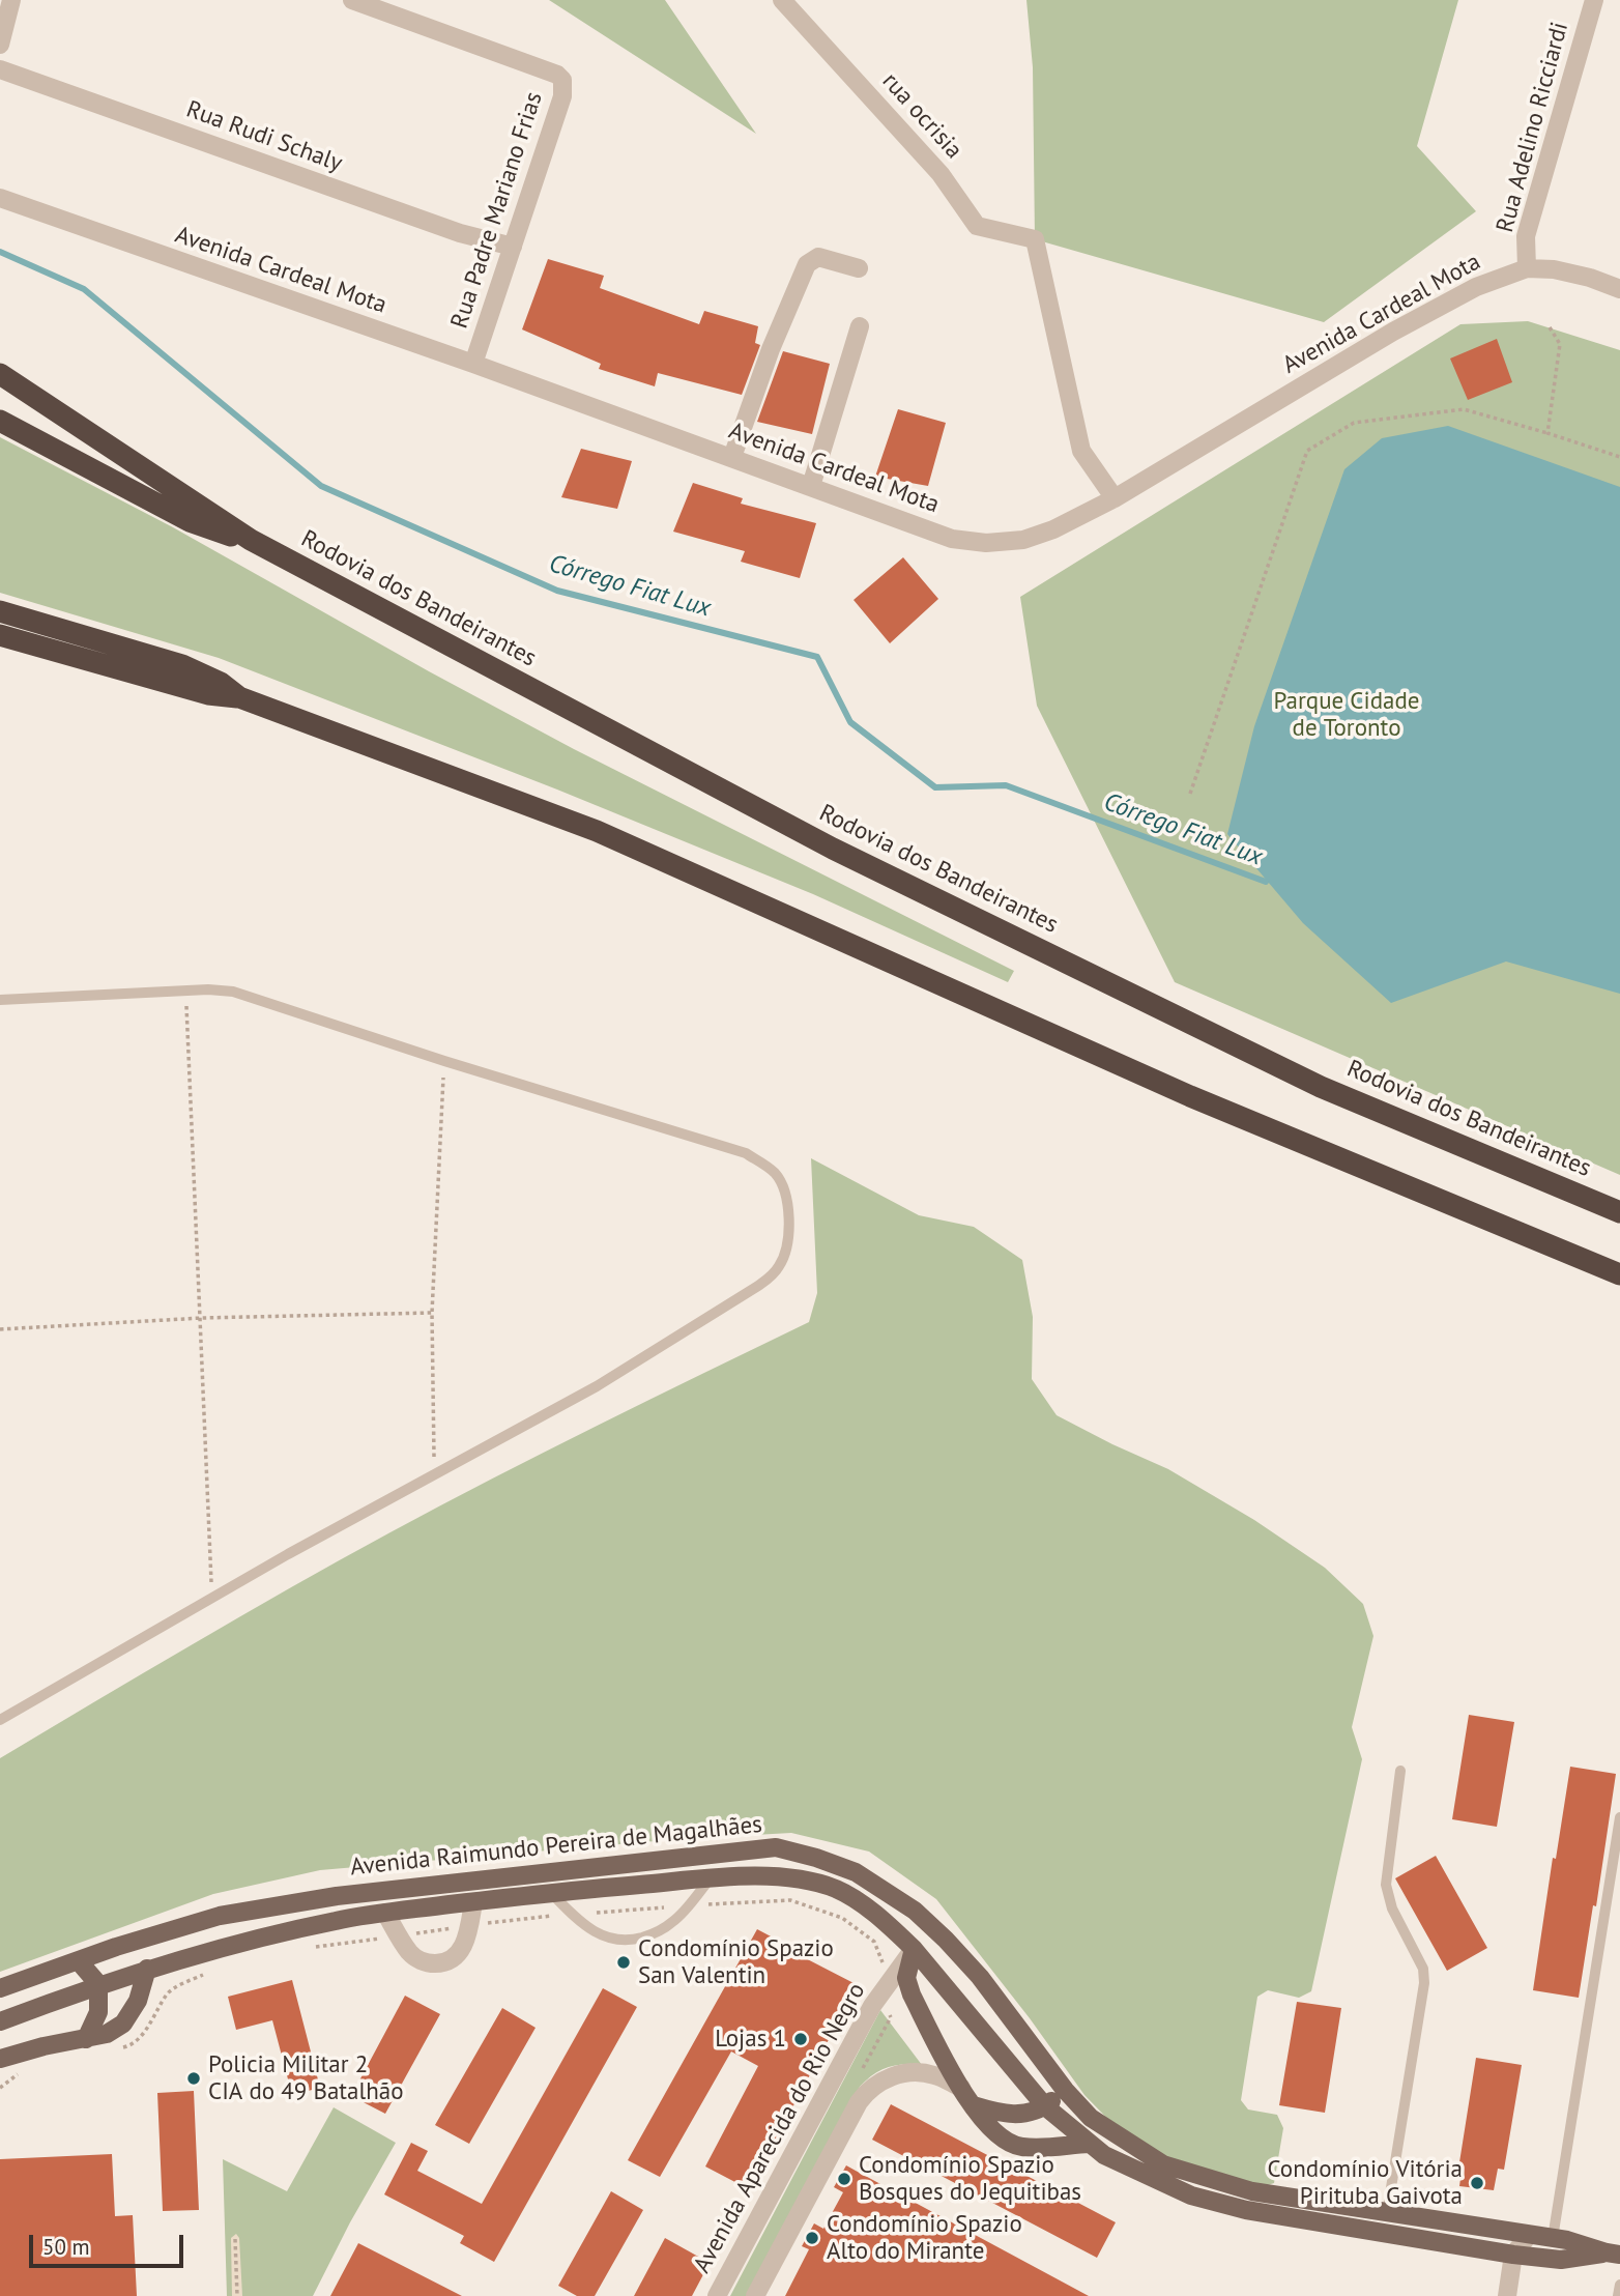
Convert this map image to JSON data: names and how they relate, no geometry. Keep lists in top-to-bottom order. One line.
{"streets":{"highway":["Rodovia dos Bandeirantes"],"main road":["Avenida Raimundo Pereira de Magalhães"],"street":["rua ocrisia","Rua Adelino Ricciardi","Rua Rudi Schaly","Rua Padre Mariano Frias","Avenida Cardeal Mota","Avenida Aparecida do Rio Negro"]},"crossings":[["rua ocrisia","Avenida Cardeal Mota"],["Rua Adelino Ricciardi","Avenida Cardeal Mota"],["Rua Rudi Schaly","Rua Padre Mariano Frias"],["Rua Padre Mariano Frias","Avenida Cardeal Mota"],["Avenida Raimundo Pereira de Magalhães","Avenida Aparecida do Rio Negro"]],"water":["Córrego Fiat Lux"],"parks":["Parque Cidade de Toronto"],"places":["Condomínio Spazio San Valentin","Lojas 1","Policia Militar 2 CIA do 49 Batalhão","Condomínio Spazio Bosques do Jequitibas","Condomínio Vitória Pirituba Gaivota","Condomínio Spazio Alto do Mirante"],"scale_bar":"50 m"}
